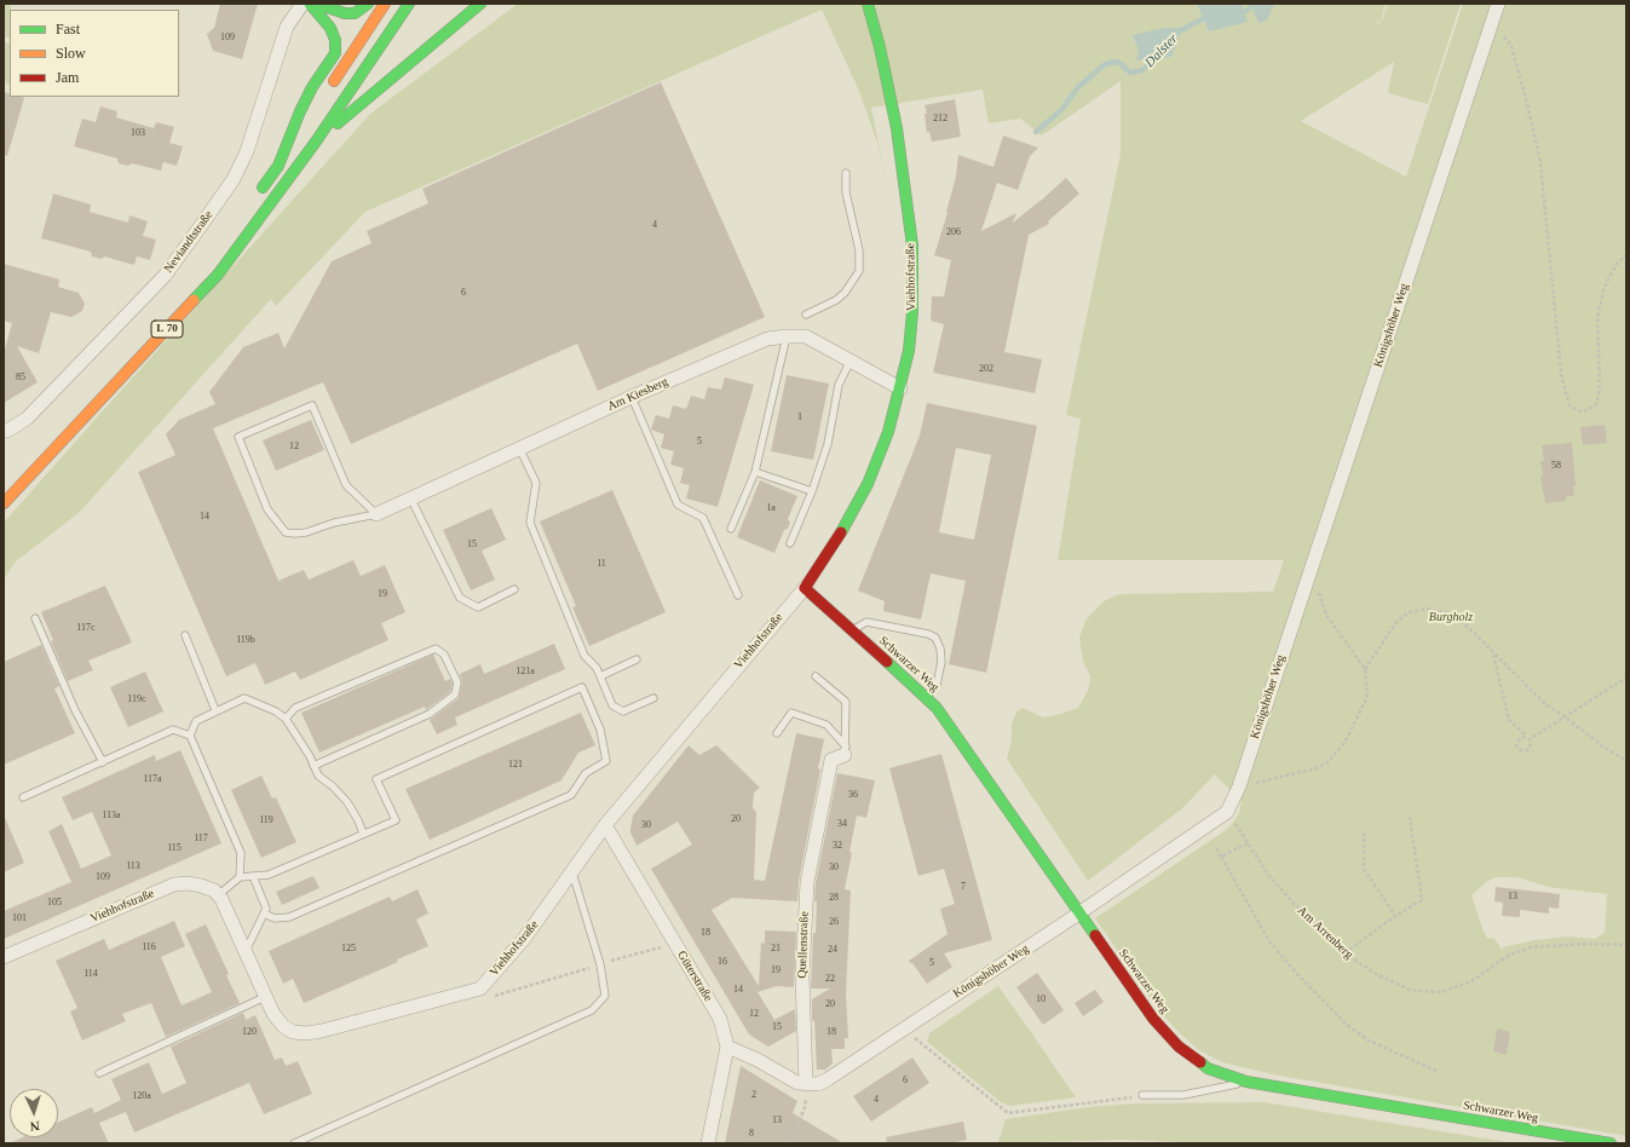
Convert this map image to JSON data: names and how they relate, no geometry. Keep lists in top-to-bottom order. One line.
{"streets":{"main road":["Viehhofstraße","L 70","Schwarzer Weg"],"street":["Neviandtstraße","Königshöher Weg","Am Kiesberg","Quellenstraße","Güterstraße"],"path":["Am Arrenberg"]},"crossings":[["Viehhofstraße","Am Kiesberg"],["Viehhofstraße","Schwarzer Weg"],["Viehhofstraße","Güterstraße"],["Königshöher Weg","Schwarzer Weg"],["Königshöher Weg","Am Arrenberg"],["Königshöher Weg","Quellenstraße"]],"water":["Dalster"],"parks":["Burgholz"],"house_numbers":["109","212","103","4","206","6","202","85","1","5","12","58","1a","14","15","11","19","117c","119b","121a","119c","121","117a","36","113a","20","119","34","30","117","32","115","113","30","109","7","13","28","105","101","26","18","116","125","21","24","16","5","19","114","22","14","10","20","12","15","120","18","6","2","120a","4","13","8"],"legend":["Fast","Slow","Jam"],"north":"bottom"}
